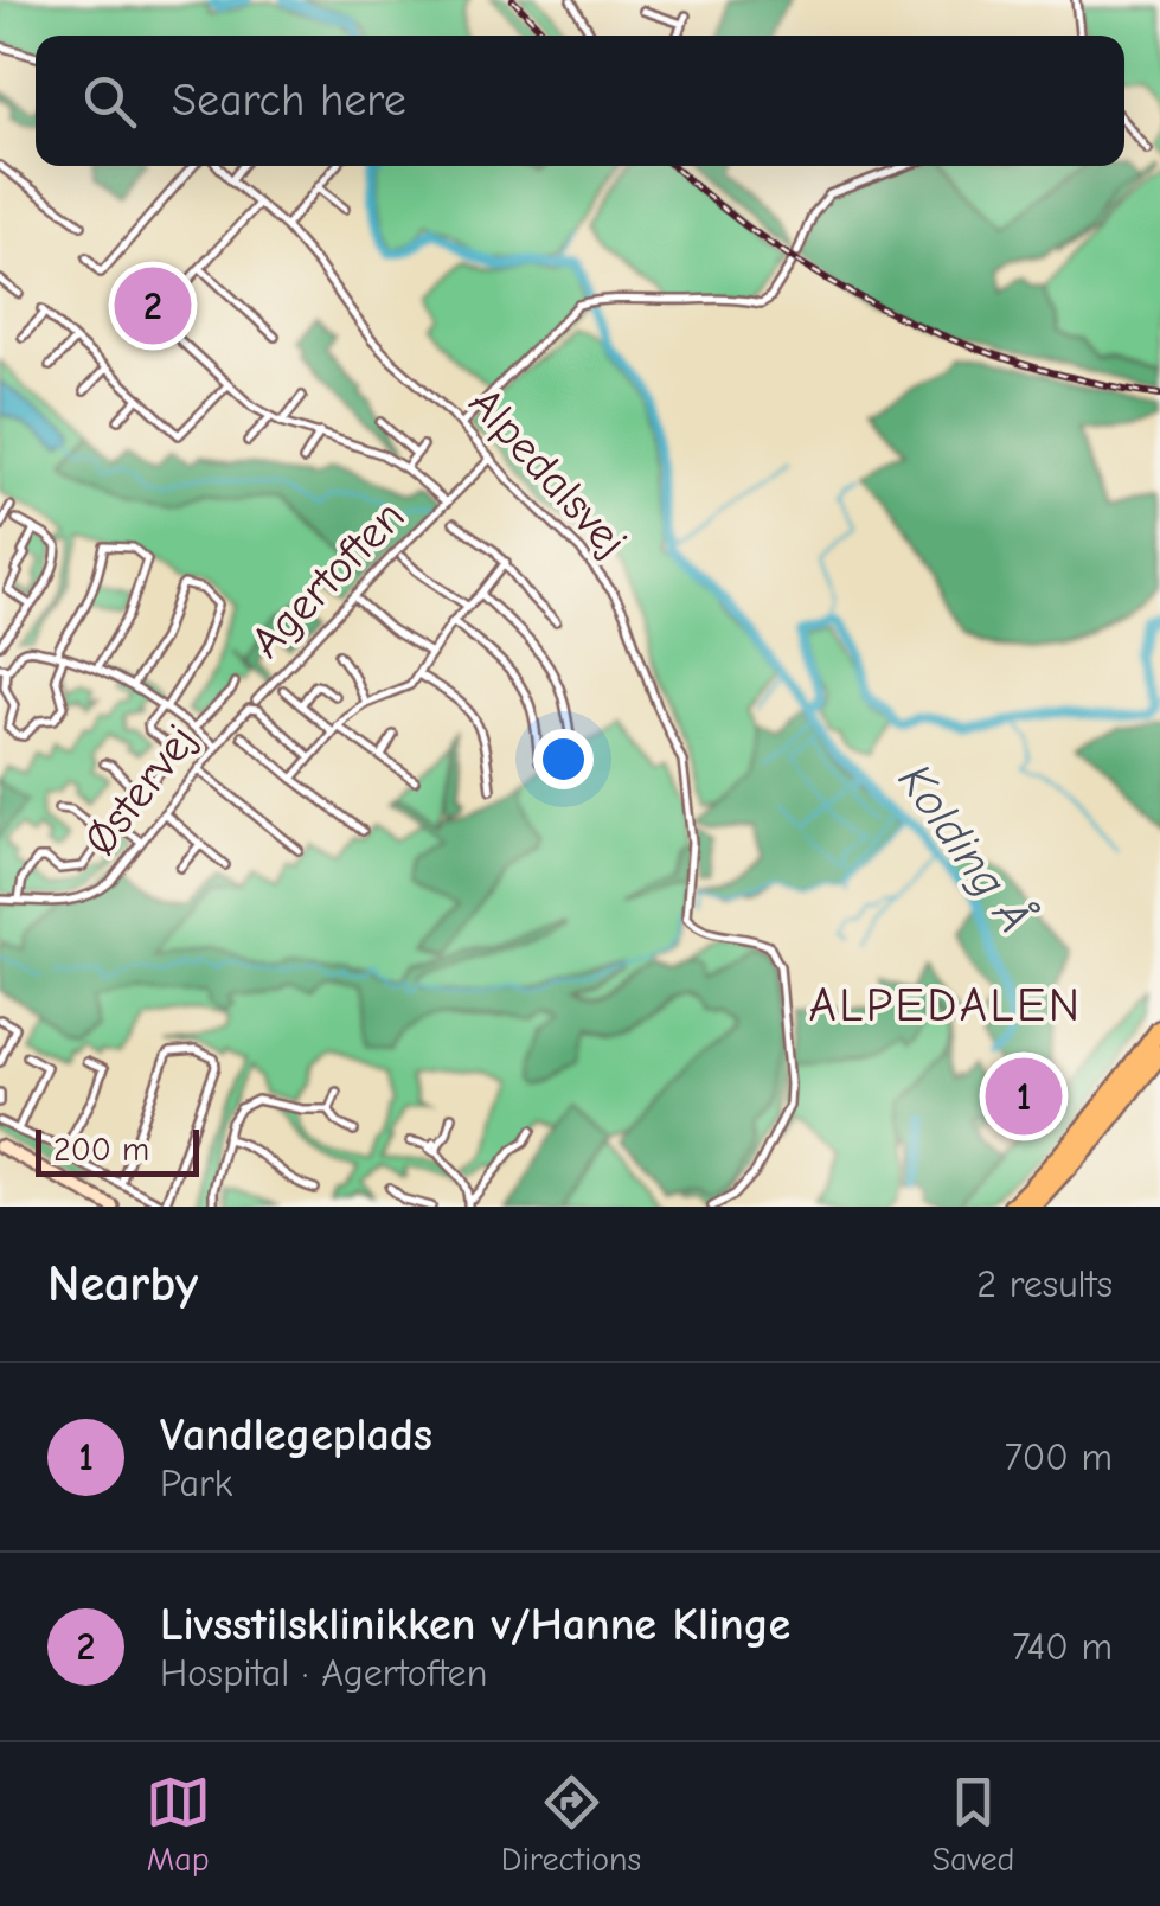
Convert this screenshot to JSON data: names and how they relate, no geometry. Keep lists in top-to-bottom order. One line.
{"streets":{"street":["Alpedalsvej","Agertoften","Østervej"]},"crossings":[["Alpedalsvej","Agertoften"],["Agertoften","Østervej"]],"districts":["ALPEDALEN"],"water":["Kolding Å"],"scale_bar":"200 m","page":{"search":"Search here","pins":["2","1"],"scale":"200 m","heading":["Nearby","2 results"],"list":[{"mark":"1","name":"Vandlegeplads","note":"Park","value":"700 m"},{"mark":"2","name":"Livsstilsklinikken v/Hanne Klinge","note":"Hospital · Agertoften","value":"740 m"}],"nav":["Map","Directions","Saved"]}}
